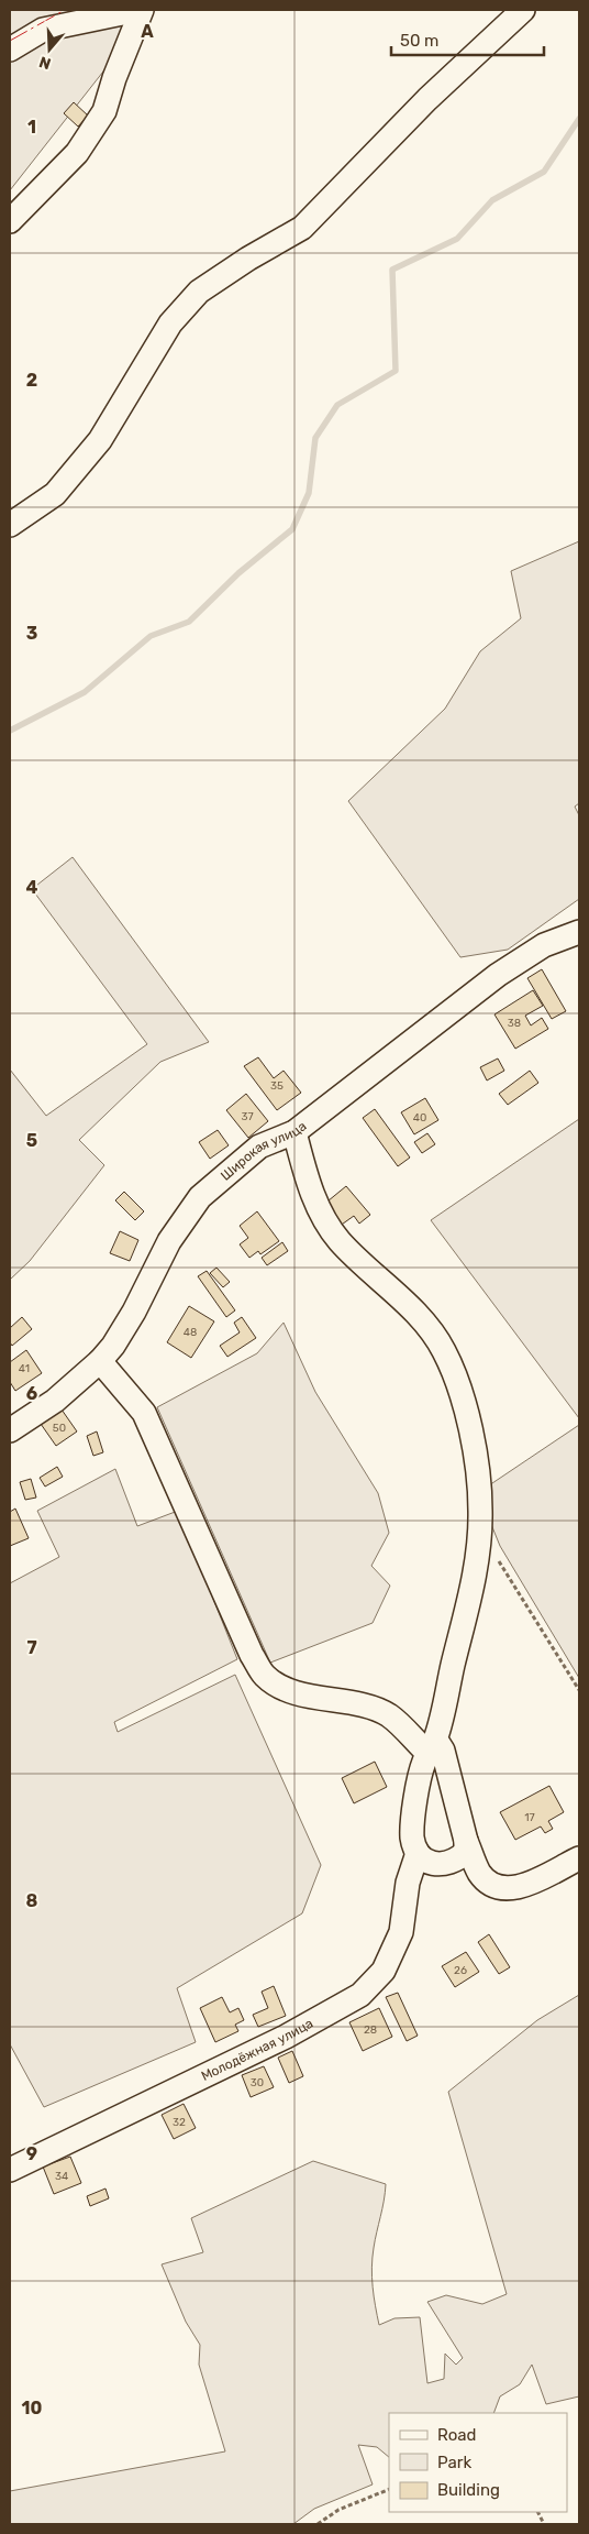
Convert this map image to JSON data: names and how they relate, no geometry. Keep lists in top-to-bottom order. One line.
{"streets":{"street":["Широкая улица","Молодёжная улица"]},"house_numbers":["38","35","37","40","48","41","50","17","26","28","30","32","34"],"legend":["Road","Park","Building"],"scale_bar":"50 m","north":"bottom","grid":{"columns":["A"],"rows":["1","2","3","4","5","6","7","8","9","10"]}}
